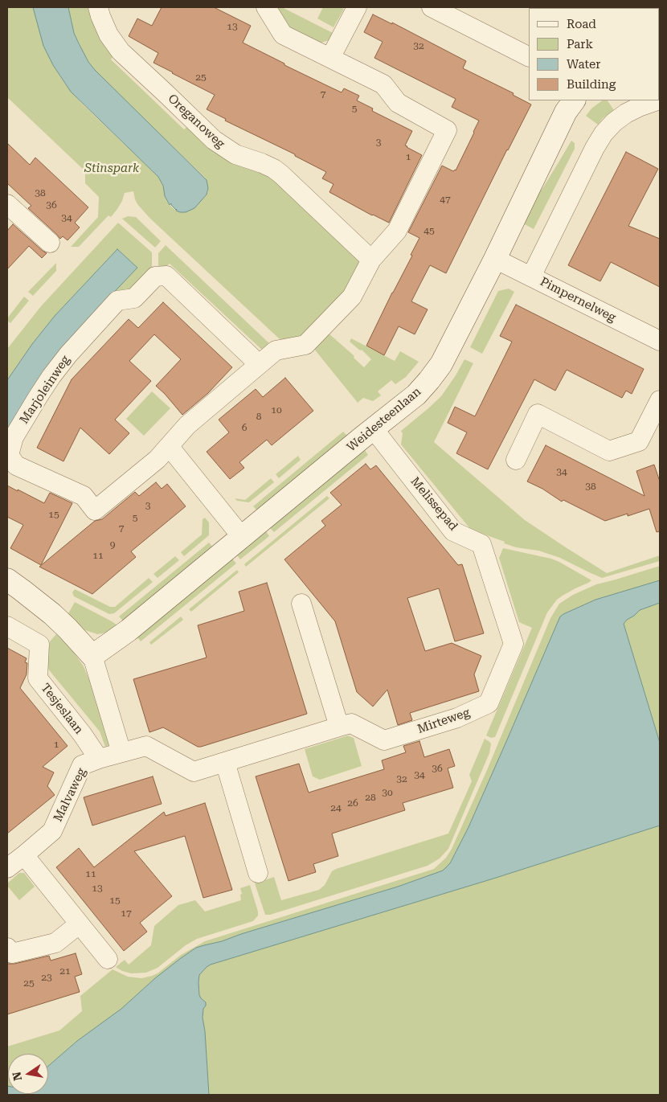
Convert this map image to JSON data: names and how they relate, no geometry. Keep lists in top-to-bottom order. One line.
{"streets":{"street":["Oreganoweg","Pimpernelweg","Marjoleinweg","Weidesteenlaan","Melissepad","Tesjeslaan","Mirteweg","Malvaweg"]},"crossings":[["Oreganoweg","Marjoleinweg"],["Pimpernelweg","Weidesteenlaan"],["Weidesteenlaan","Melissepad"],["Melissepad","Mirteweg"],["Tesjeslaan","Malvaweg"],["Mirteweg","Malvaweg"]],"parks":["Stinspark"],"house_numbers":["13","32","25","7","5","3","1","38","47","36","34","45","10","8","6","34","38","3","15","5","7","9","11","1","36","34","32","30","28","26","24","11","13","15","17","21","23","25"],"legend":["Road","Park","Water","Building"],"north":"left"}
